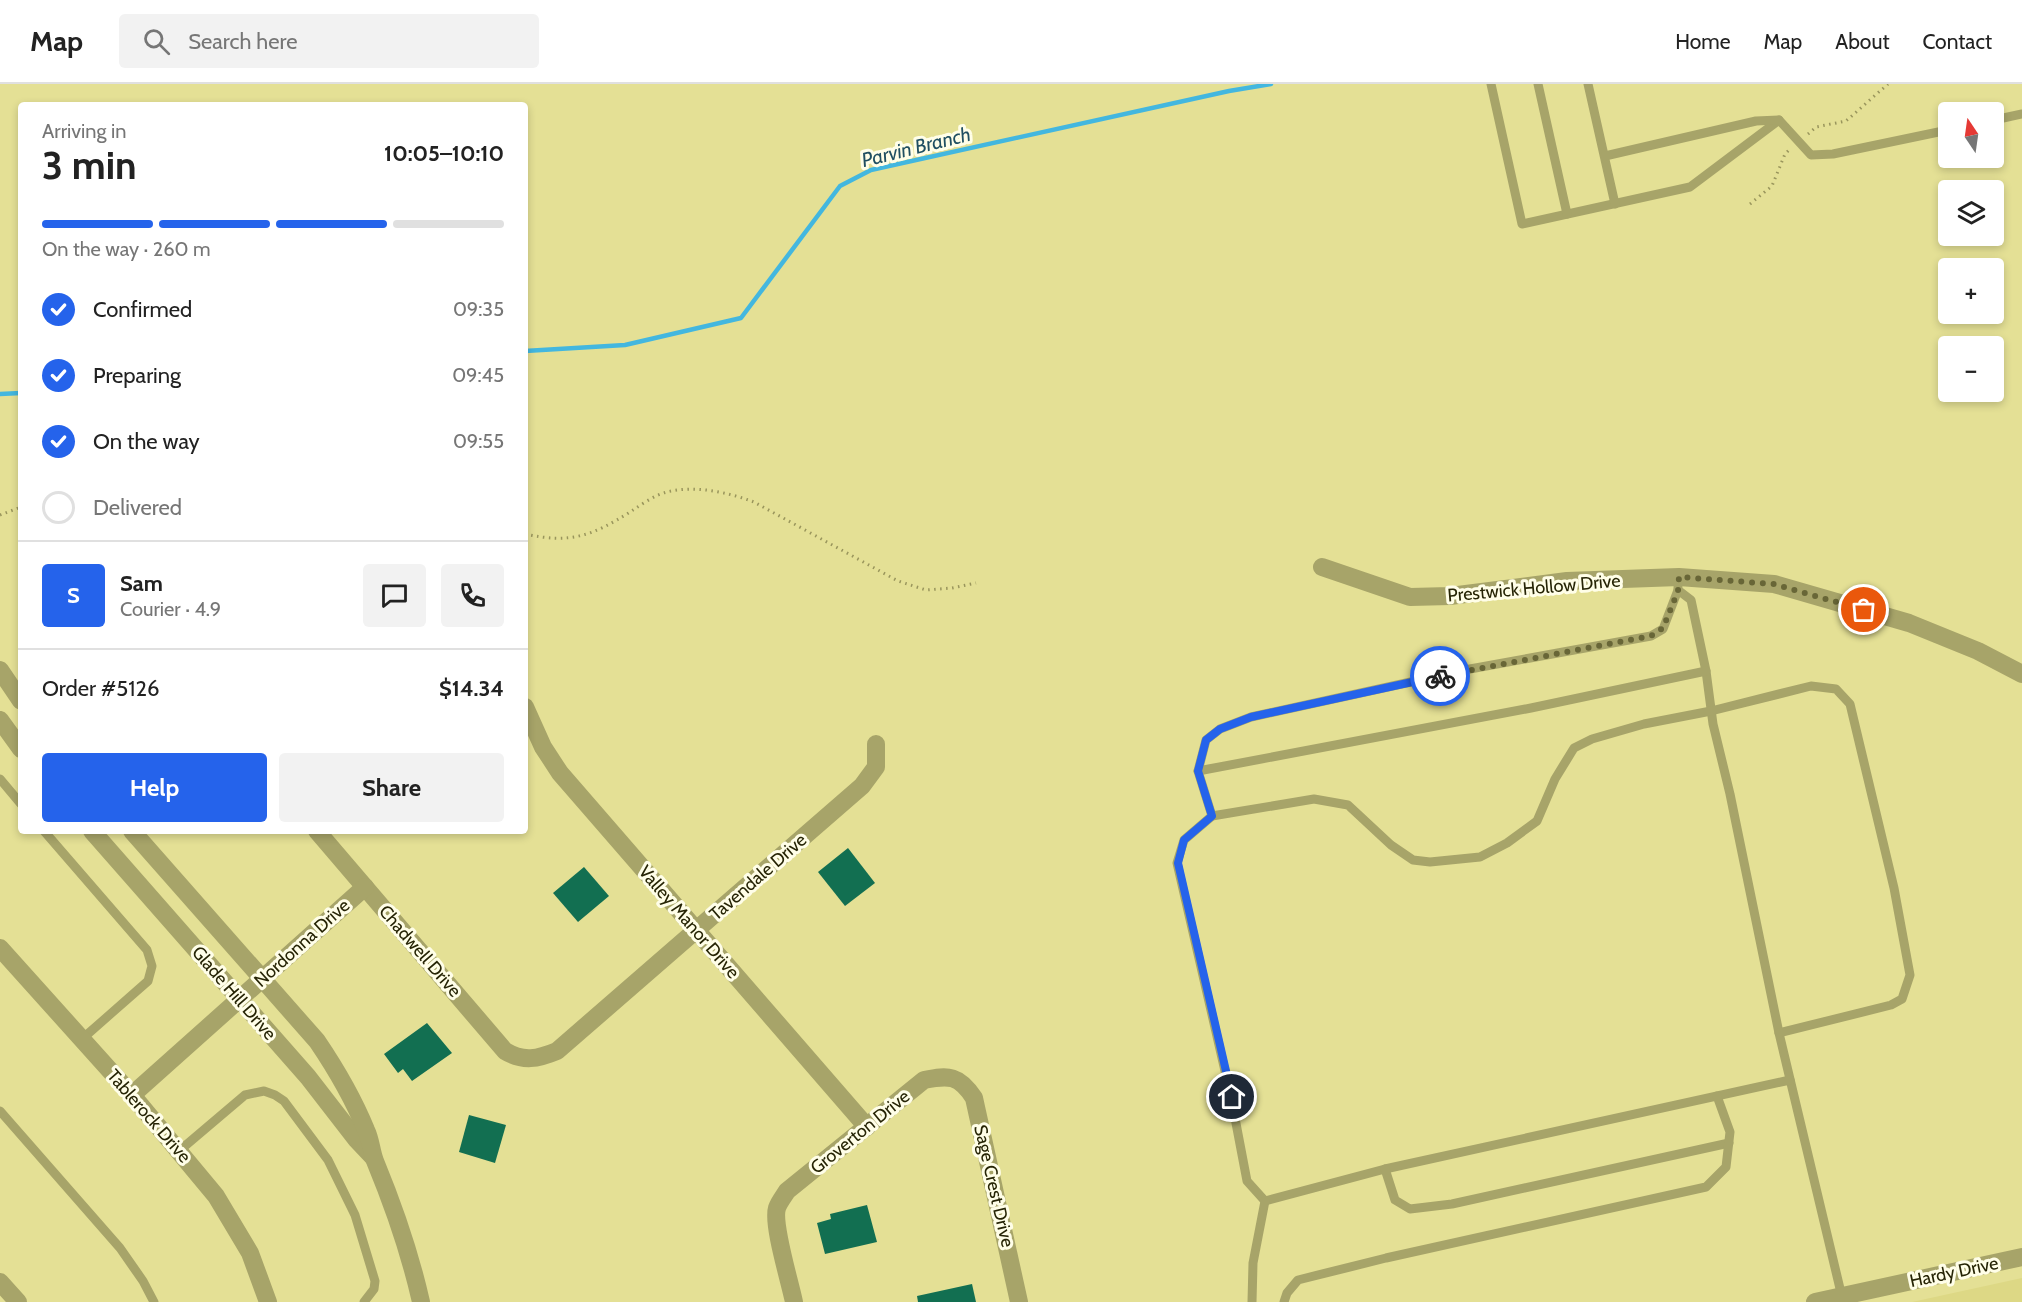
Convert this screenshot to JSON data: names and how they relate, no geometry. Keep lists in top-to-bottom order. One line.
{"streets":{"street":["Prestwick Hollow Drive","Tavendale Drive","Valley Manor Drive","Nordonna Drive","Chadwell Drive","Glade Hill Drive","Tablerock Drive","Groverton Drive","Sage Crest Drive","Hardy Drive"]},"crossings":[["Tavendale Drive","Valley Manor Drive"],["Tavendale Drive","Chadwell Drive"],["Valley Manor Drive","Groverton Drive"],["Nordonna Drive","Chadwell Drive"],["Nordonna Drive","Glade Hill Drive"],["Nordonna Drive","Tablerock Drive"],["Groverton Drive","Sage Crest Drive"]],"water":["Parvin Branch"],"north":"top","page":{"header":"Map","search":"Search here","nav":["Home","Map","About","Contact"],"map_buttons":["+","−"],"heading":["3 min","Arriving in","10:05–10:10"],"panel":["Sam","Courier · 4.9","Order #5126","$14.34"],"bar":"On the way · 260 m","list":[["Confirmed","09:35"],["Preparing","09:45"],["On the way","09:55"],"Delivered"],"round":"S","buttons":["Help","Share"]}}
